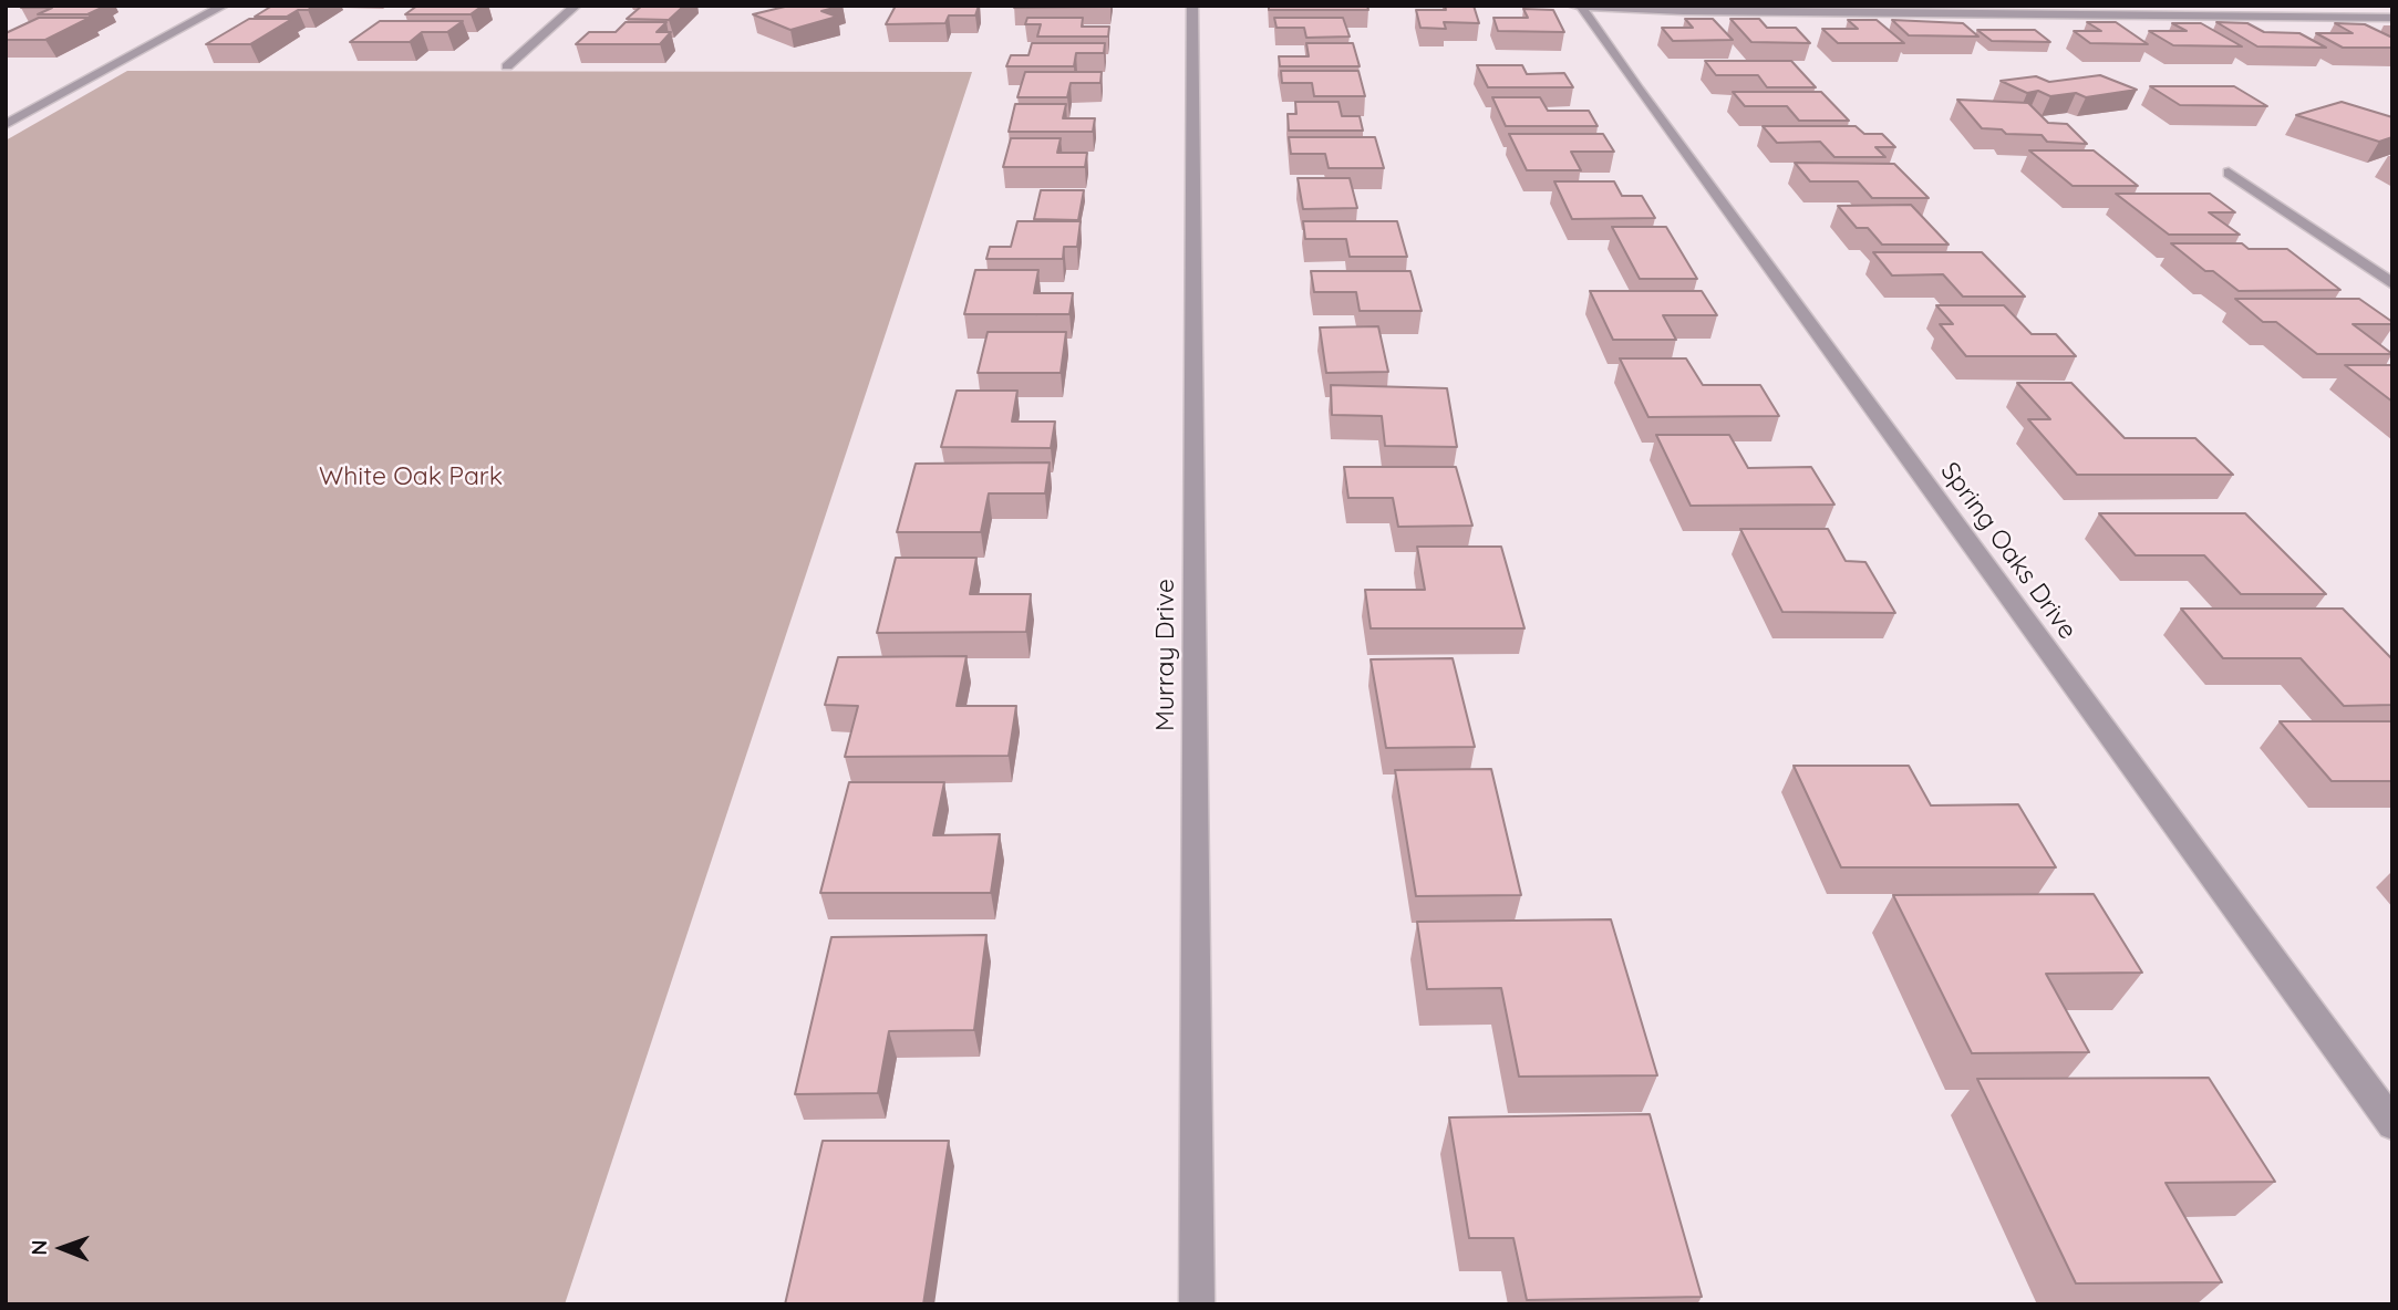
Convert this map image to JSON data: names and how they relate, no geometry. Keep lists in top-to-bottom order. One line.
{"streets":{"street":["Spring Oaks Drive","Murray Drive"]},"parks":["White Oak Park"],"north":"left"}
